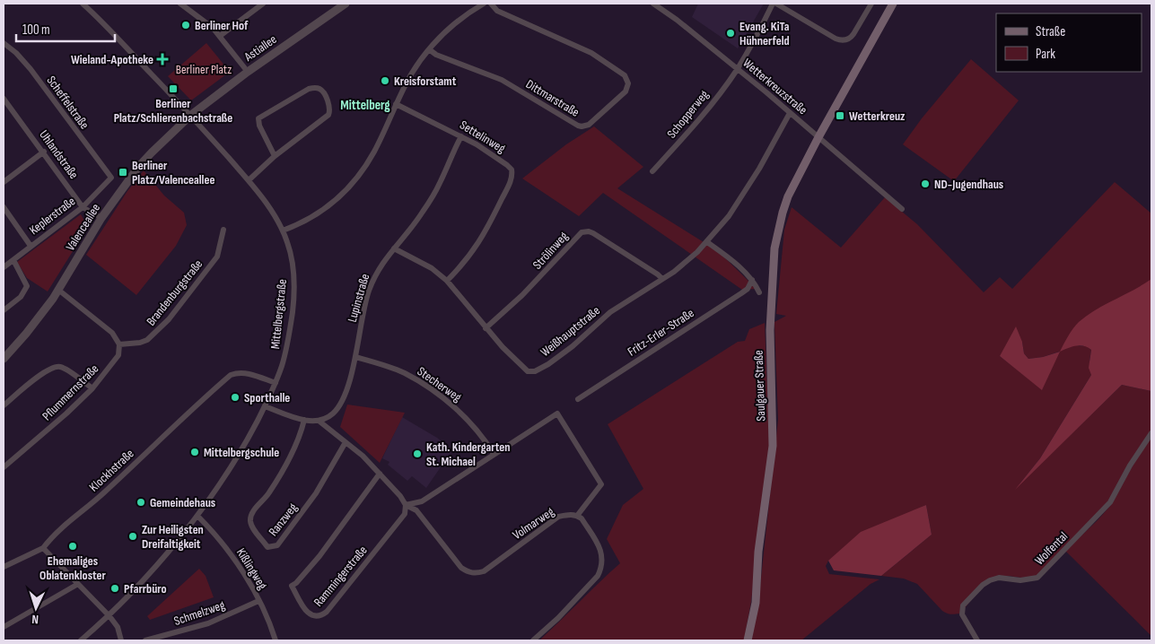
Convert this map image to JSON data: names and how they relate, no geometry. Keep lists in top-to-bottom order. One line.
{"streets":{"main road":["Saulgauer Straße"],"street":["Astiallee","Wetterkreuzstraße","Dittmarstraße","Scheffelstraße","Schopperweg","Settelinweg","Uhlandstraße","Keplerstraße","Valenceallee","Strölinweg","Brandenburgstraße","Lupinstraße","Mittelbergstraße","Weißhauptstraße","Fritz-Erler-Straße","Stecherweg","Pflummernstraße","Klockhstraße","Ranzweg","Volmarweg","Wolfental","Kißlingweg","Rammingerstraße","Schmelzweg"]},"crossings":[["Astiallee","Valenceallee"],["Astiallee","Mittelbergstraße"],["Wetterkreuzstraße","Schopperweg"],["Wetterkreuzstraße","Weißhauptstraße"],["Wetterkreuzstraße","Saulgauer Straße"],["Scheffelstraße","Keplerstraße"],["Settelinweg","Lupinstraße"],["Settelinweg","Weißhauptstraße"],["Uhlandstraße","Keplerstraße"],["Uhlandstraße","Valenceallee"],["Valenceallee","Mittelbergstraße"],["Strölinweg","Weißhauptstraße"],["Brandenburgstraße","Pflummernstraße"],["Lupinstraße","Weißhauptstraße"],["Lupinstraße","Stecherweg"],["Mittelbergstraße","Klockhstraße"],["Mittelbergstraße","Kißlingweg"],["Volmarweg","Rammingerstraße"],["Kißlingweg","Schmelzweg"]],"districts":["Mittelberg"],"parks":["Berliner Platz"],"places":{"other":["Berliner Hof","Evang. KiTa Hühnerfeld","Kreisforstamt","ND-Jugendhaus","Sporthalle","Mittelbergschule","Kath. Kindergarten St. Michael","Gemeindehaus","Zur Heiligsten Dreifaltigkeit","Ehemaliges Oblatenkloster","Pfarrbüro"],"health":["Wieland-Apotheke"],"transit":["Berliner Platz/Schlierenbachstraße","Wetterkreuz","Berliner Platz/Valenceallee"]},"legend":["Straße","Park"],"scale_bar":"100 m","north":"bottom"}
